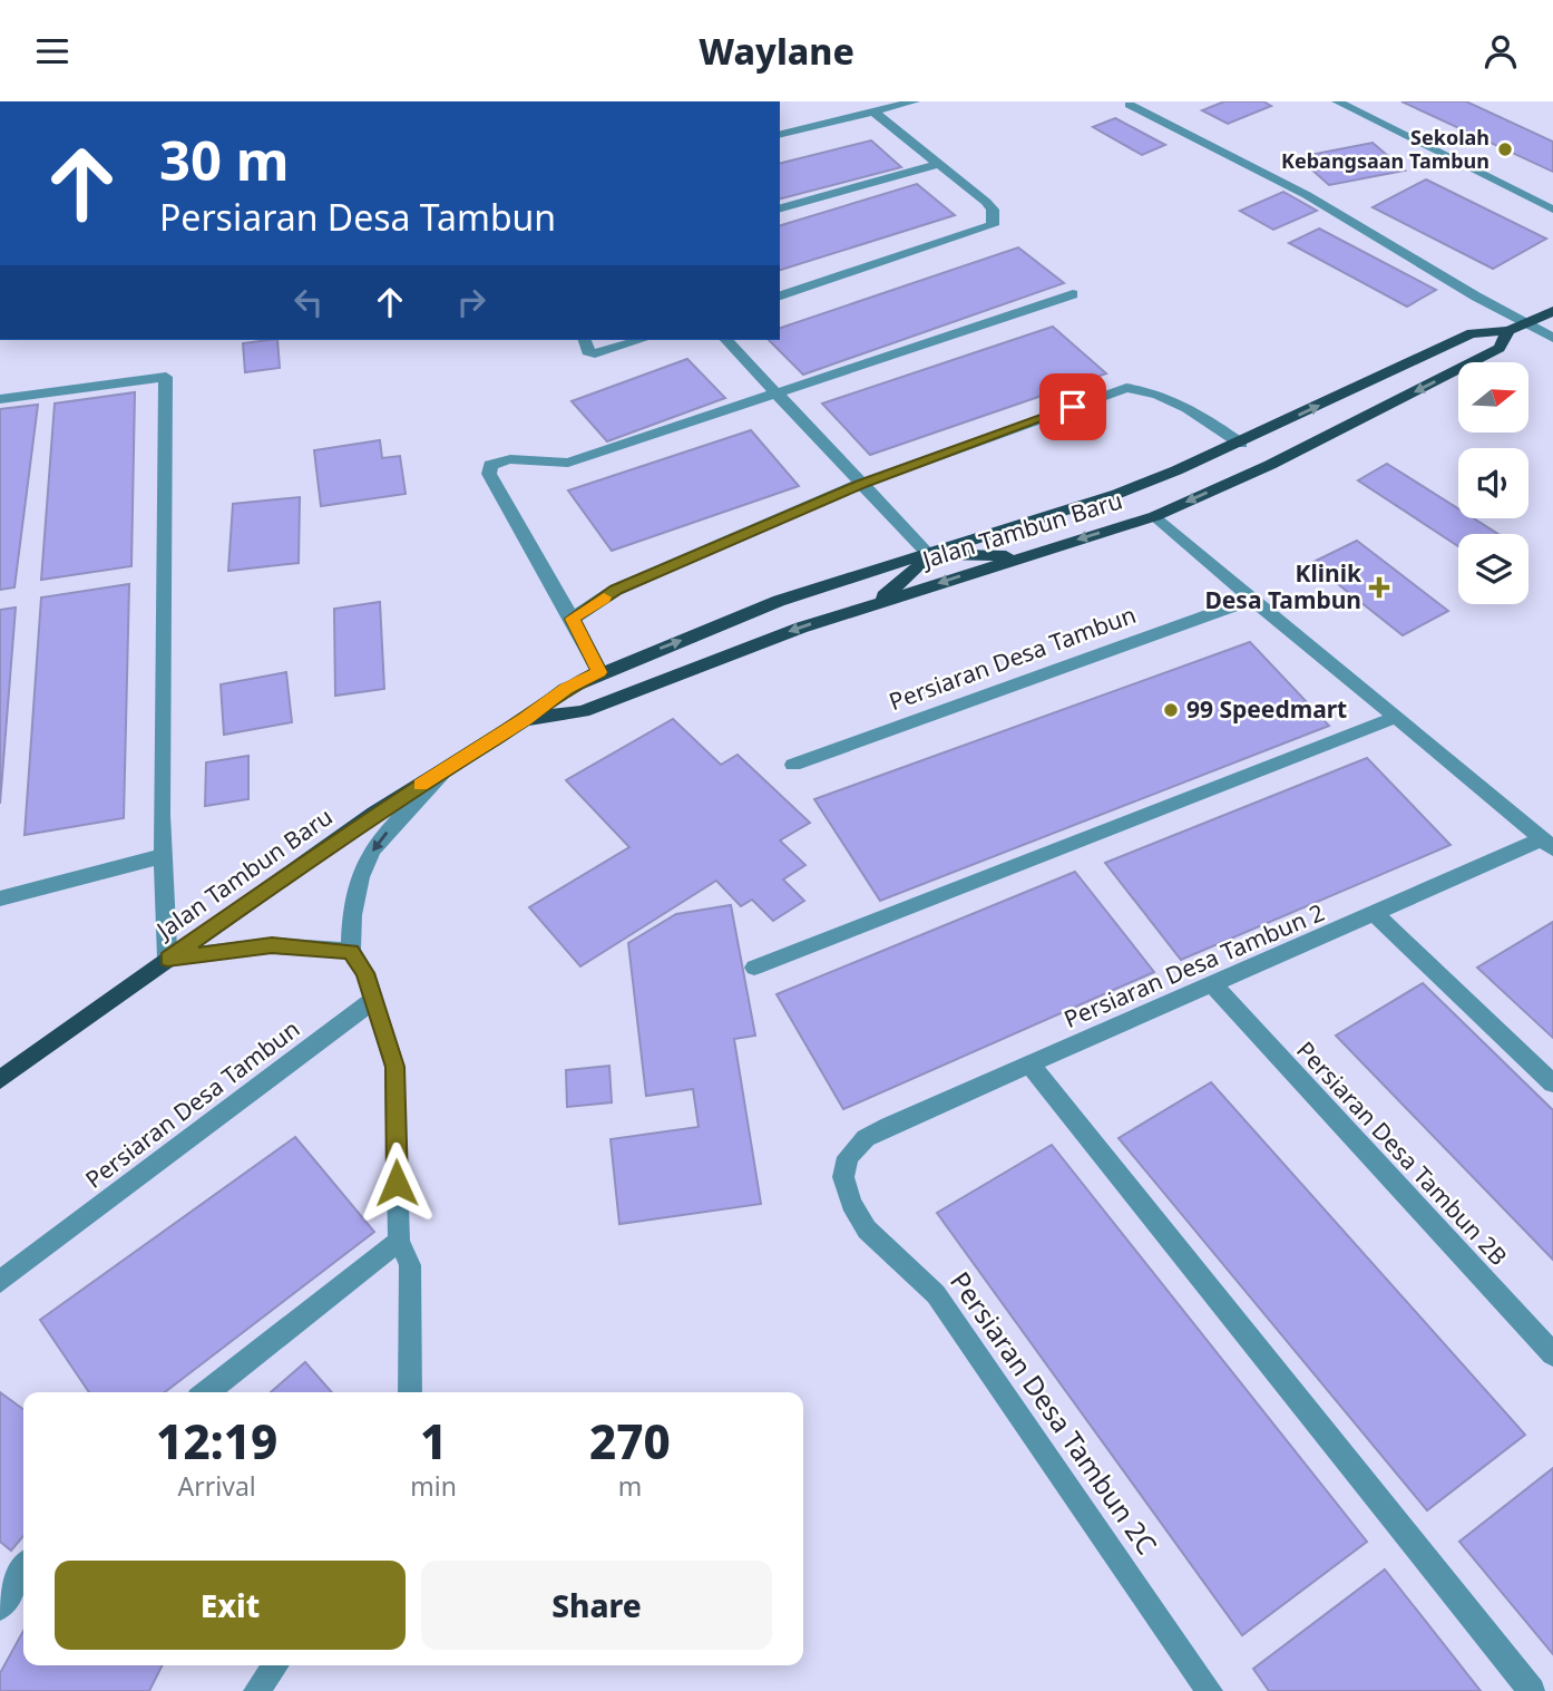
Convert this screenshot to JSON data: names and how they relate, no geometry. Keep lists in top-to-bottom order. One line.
{"streets":{"main road":["Jalan Tambun Baru"],"street":["Persiaran Desa Tambun","Persiaran Desa Tambun 2","Persiaran Desa Tambun 2B","Persiaran Desa Tambun 2C"]},"crossings":[["Persiaran Desa Tambun 2","Persiaran Desa Tambun 2B"],["Persiaran Desa Tambun 2","Persiaran Desa Tambun 2C"]],"places":{"other":["Sekolah Kebangsaan Tambun","99 Speedmart"],"health":["Klinik Desa Tambun"]},"north":"right","page":{"header":"Waylane","turn":["30 m","Persiaran Desa Tambun"],"eta":["12:19","Arrival","1","min","270","m"],"buttons":["Exit","Share"]}}
